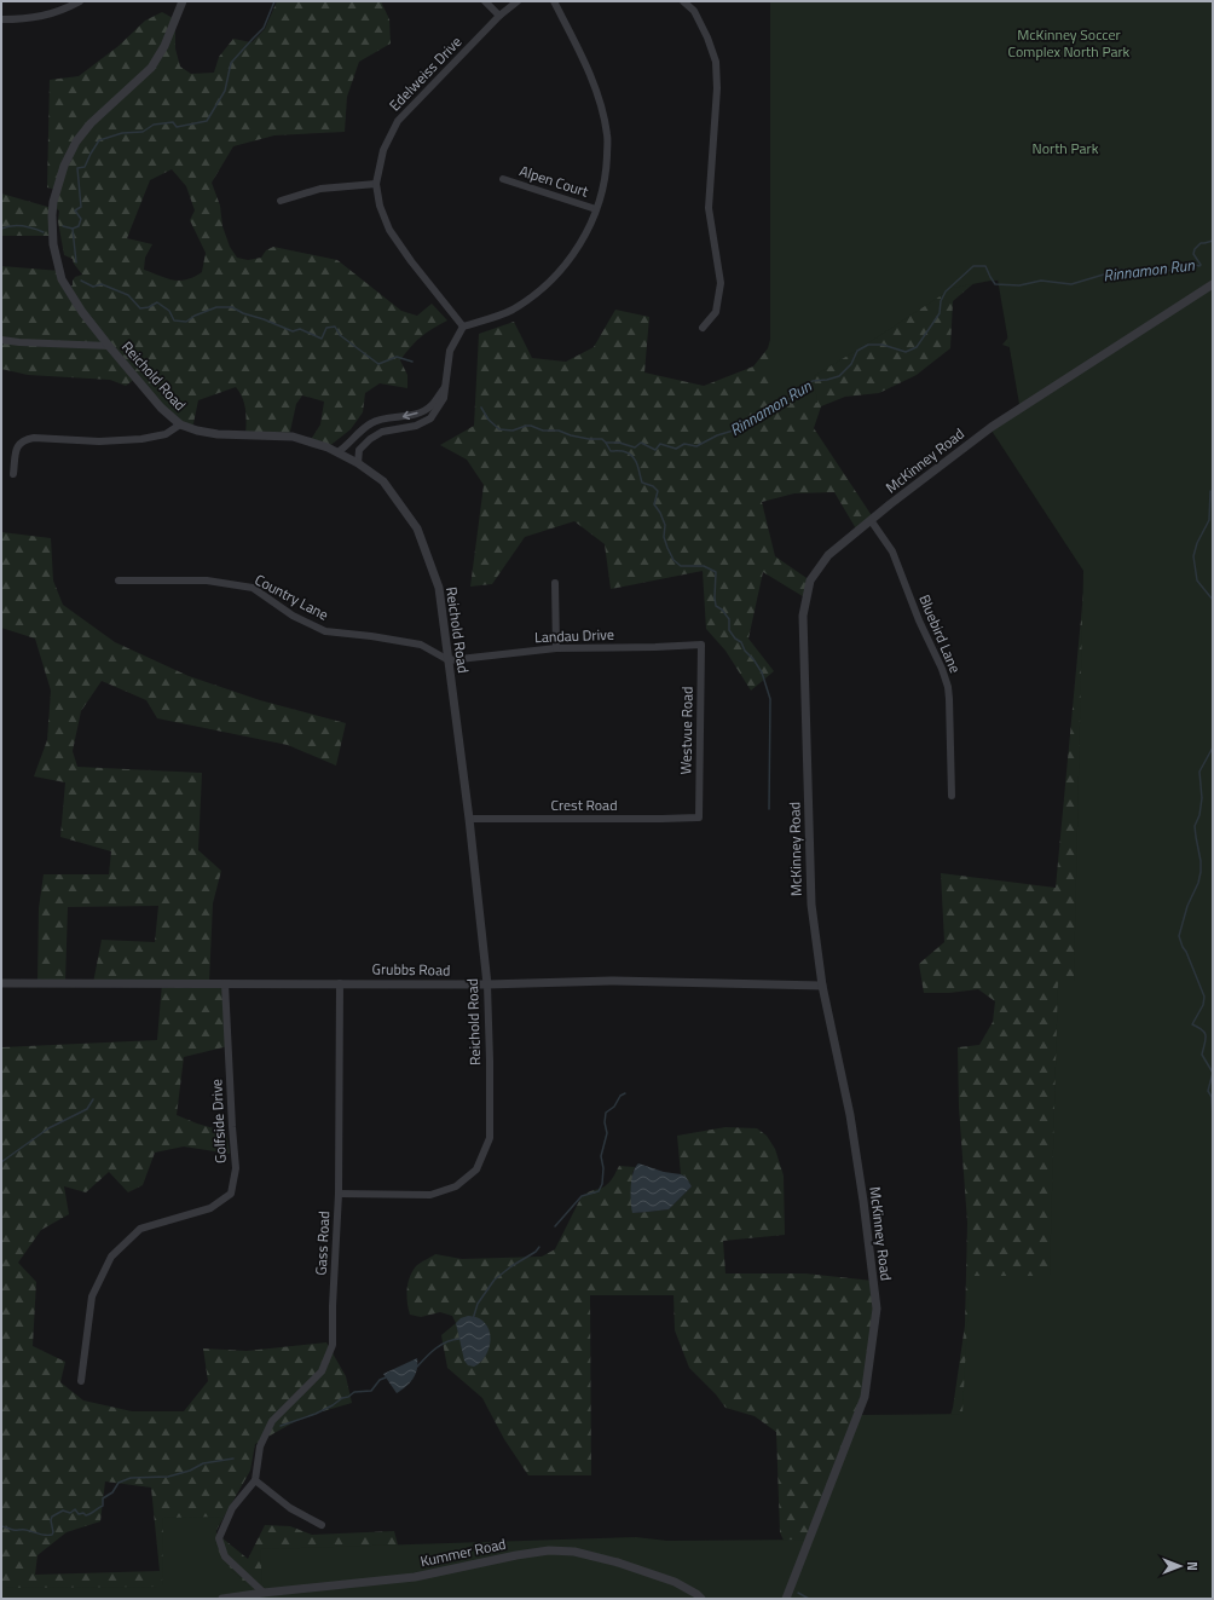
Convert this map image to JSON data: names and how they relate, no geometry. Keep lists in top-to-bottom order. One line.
{"streets":{"street":["Edelweiss Drive","Alpen Court","Reichold Road","McKinney Road","Country Lane","Bluebird Lane","Landau Drive","Westvue Road","Crest Road","Grubbs Road","Golfside Drive","Gass Road","Kummer Road"]},"crossings":[["Reichold Road","Country Lane"],["Reichold Road","Landau Drive"],["Reichold Road","Crest Road"],["Reichold Road","Grubbs Road"],["Reichold Road","Gass Road"],["McKinney Road","Bluebird Lane"],["McKinney Road","Grubbs Road"],["Country Lane","Landau Drive"],["Landau Drive","Westvue Road"],["Westvue Road","Crest Road"],["Grubbs Road","Golfside Drive"],["Grubbs Road","Gass Road"],["Gass Road","Kummer Road"]],"water":["Rinnamon Run"],"parks":["McKinney Soccer Complex North Park","North Park"],"north":"right"}
